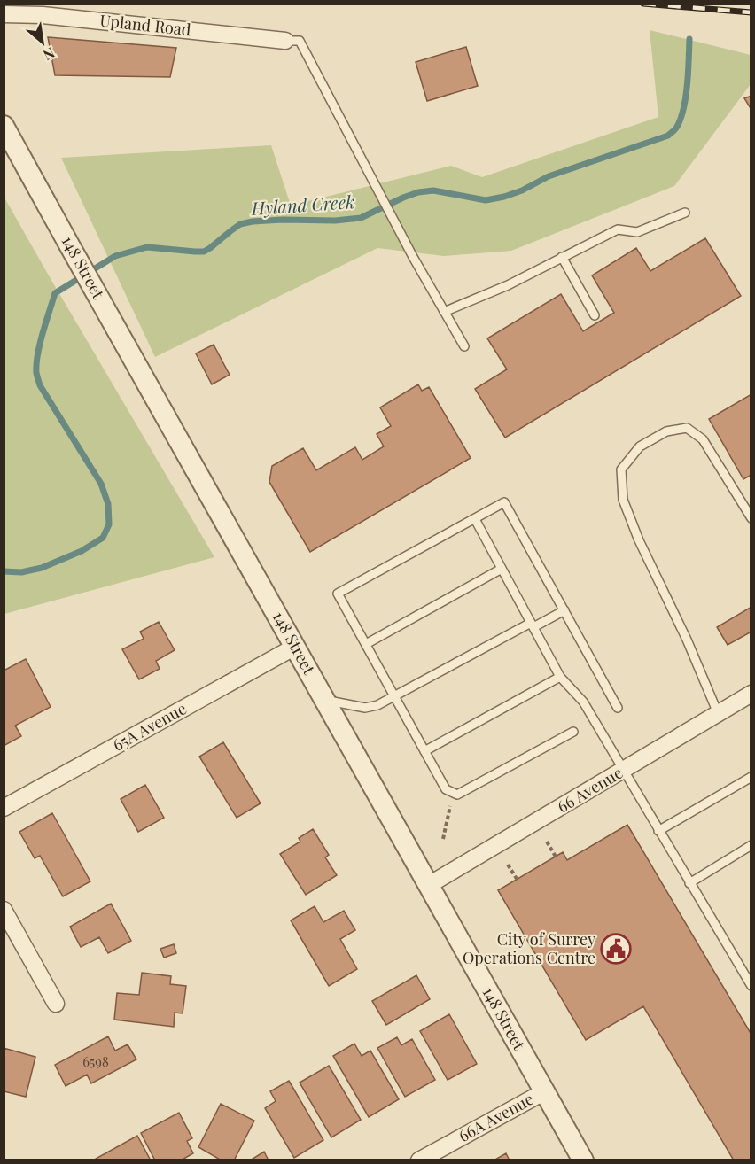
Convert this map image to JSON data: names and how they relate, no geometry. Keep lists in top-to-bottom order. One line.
{"streets":{"street":["Upland Road","148 Street","65A Avenue","66 Avenue","66A Avenue"]},"crossings":[["148 Street","65A Avenue"],["148 Street","66 Avenue"],["148 Street","66A Avenue"]],"water":["Hyland Creek"],"places":{"public building":["City of Surrey Operations Centre"]},"house_numbers":["6598"],"north":"bottom right"}
